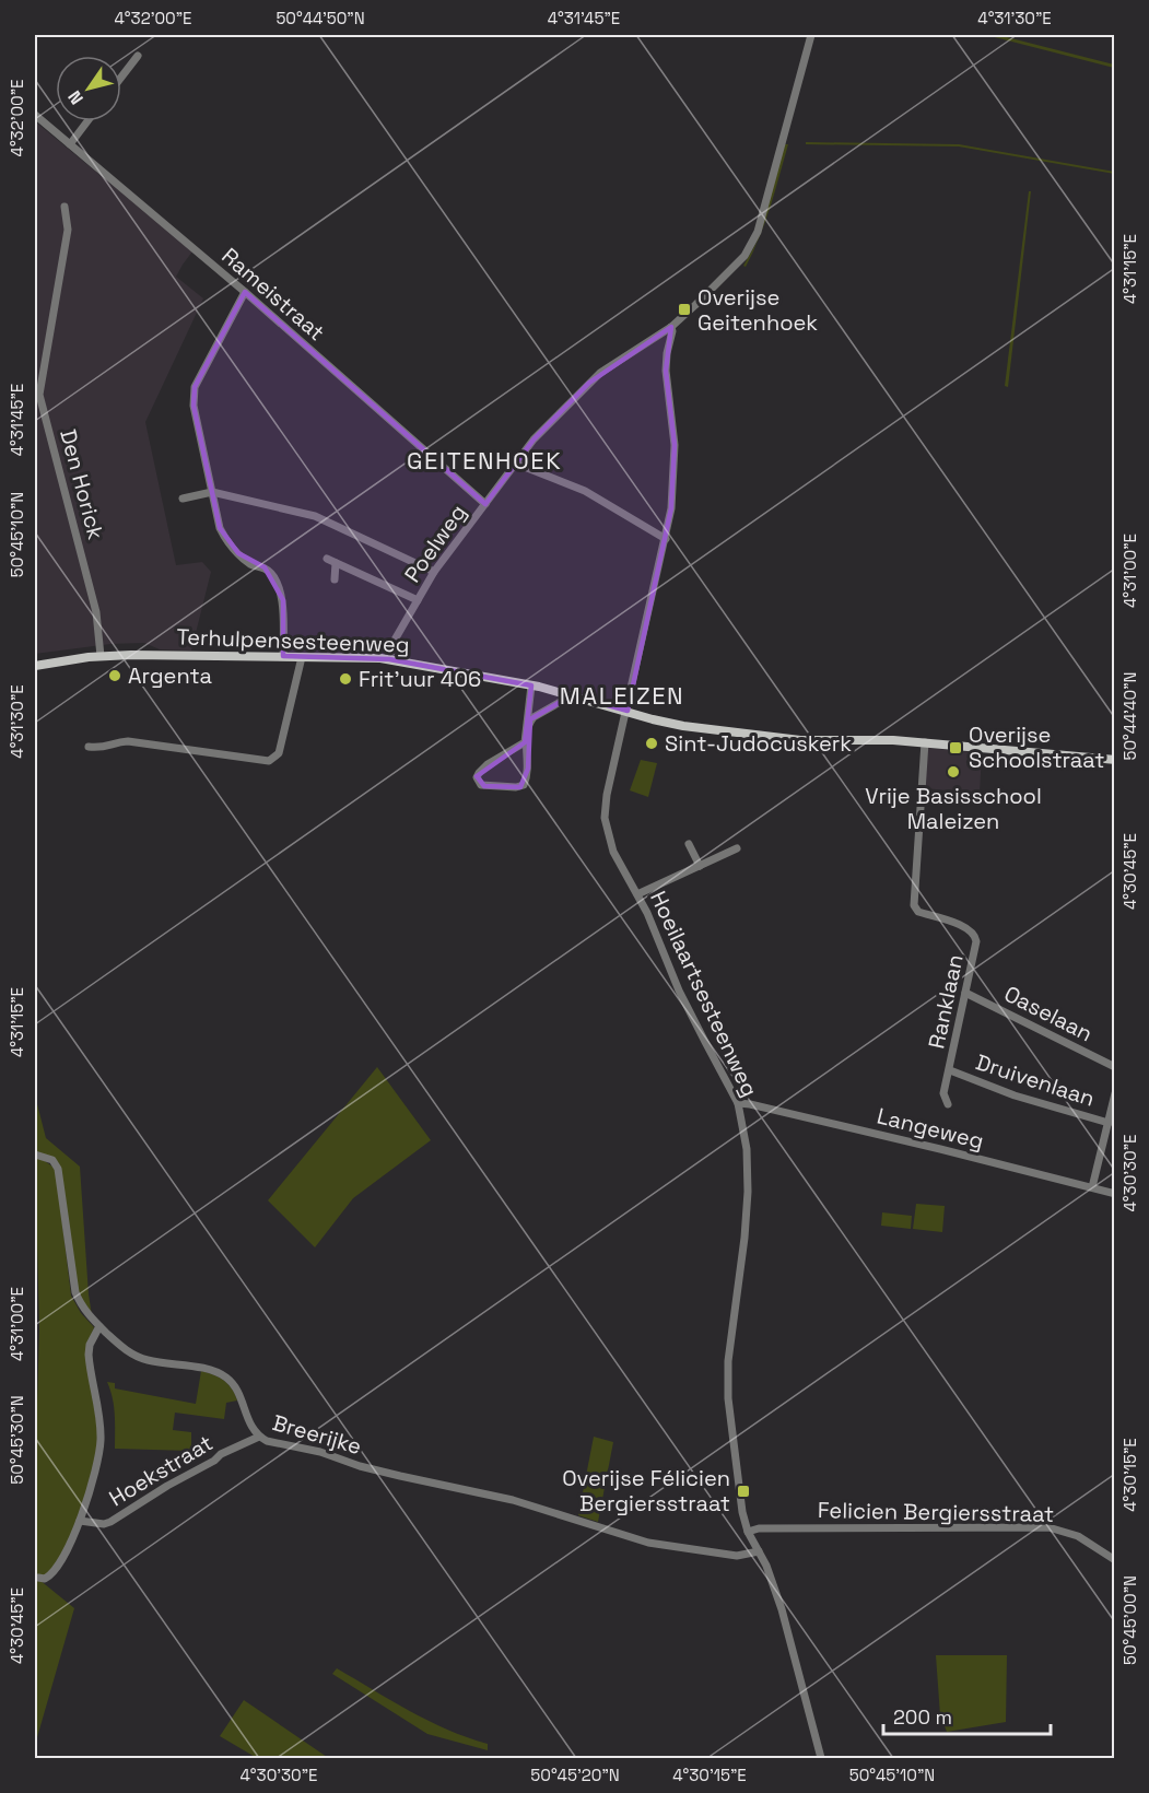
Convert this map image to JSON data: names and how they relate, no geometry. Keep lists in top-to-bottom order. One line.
{"streets":{"main road":["Terhulpensesteenweg"],"street":["Rameistraat","Den Horick","Poelweg","Hoeilaartsesteenweg","Ranklaan","Oaselaan","Druivenlaan","Langeweg","Breerijke","Hoekstraat","Felicien Bergiersstraat"]},"crossings":[["Rameistraat","Poelweg"],["Den Horick","Terhulpensesteenweg"],["Poelweg","Terhulpensesteenweg"],["Poelweg","Hoeilaartsesteenweg"],["Terhulpensesteenweg","Hoeilaartsesteenweg"],["Terhulpensesteenweg","Ranklaan"],["Hoeilaartsesteenweg","Langeweg"],["Hoeilaartsesteenweg","Breerijke"],["Hoeilaartsesteenweg","Felicien Bergiersstraat"],["Ranklaan","Oaselaan"],["Ranklaan","Druivenlaan"],["Breerijke","Hoekstraat"]],"districts":["GEITENHOEK","MALEIZEN"],"places":{"transit":["Overijse Geitenhoek","Overijse Schoolstraat","Overijse Félicien Bergiersstraat"],"other":["Argenta","Frit'uur 406","Sint-Judocuskerk","Vrije Basisschool Maleizen"]},"scale_bar":"200 m","north":"bottom left","coordinates":["4°32'00\"E","50°44'50\"N","4°31'45\"E","4°31'30\"E","4°31'15\"E","50°45'10\"N","4°31'00\"E","50°44'40\"N","4°30'45\"E","4°30'30\"E","50°45'30\"N","4°30'15\"E","50°45'00\"N","50°45'20\"N"]}
